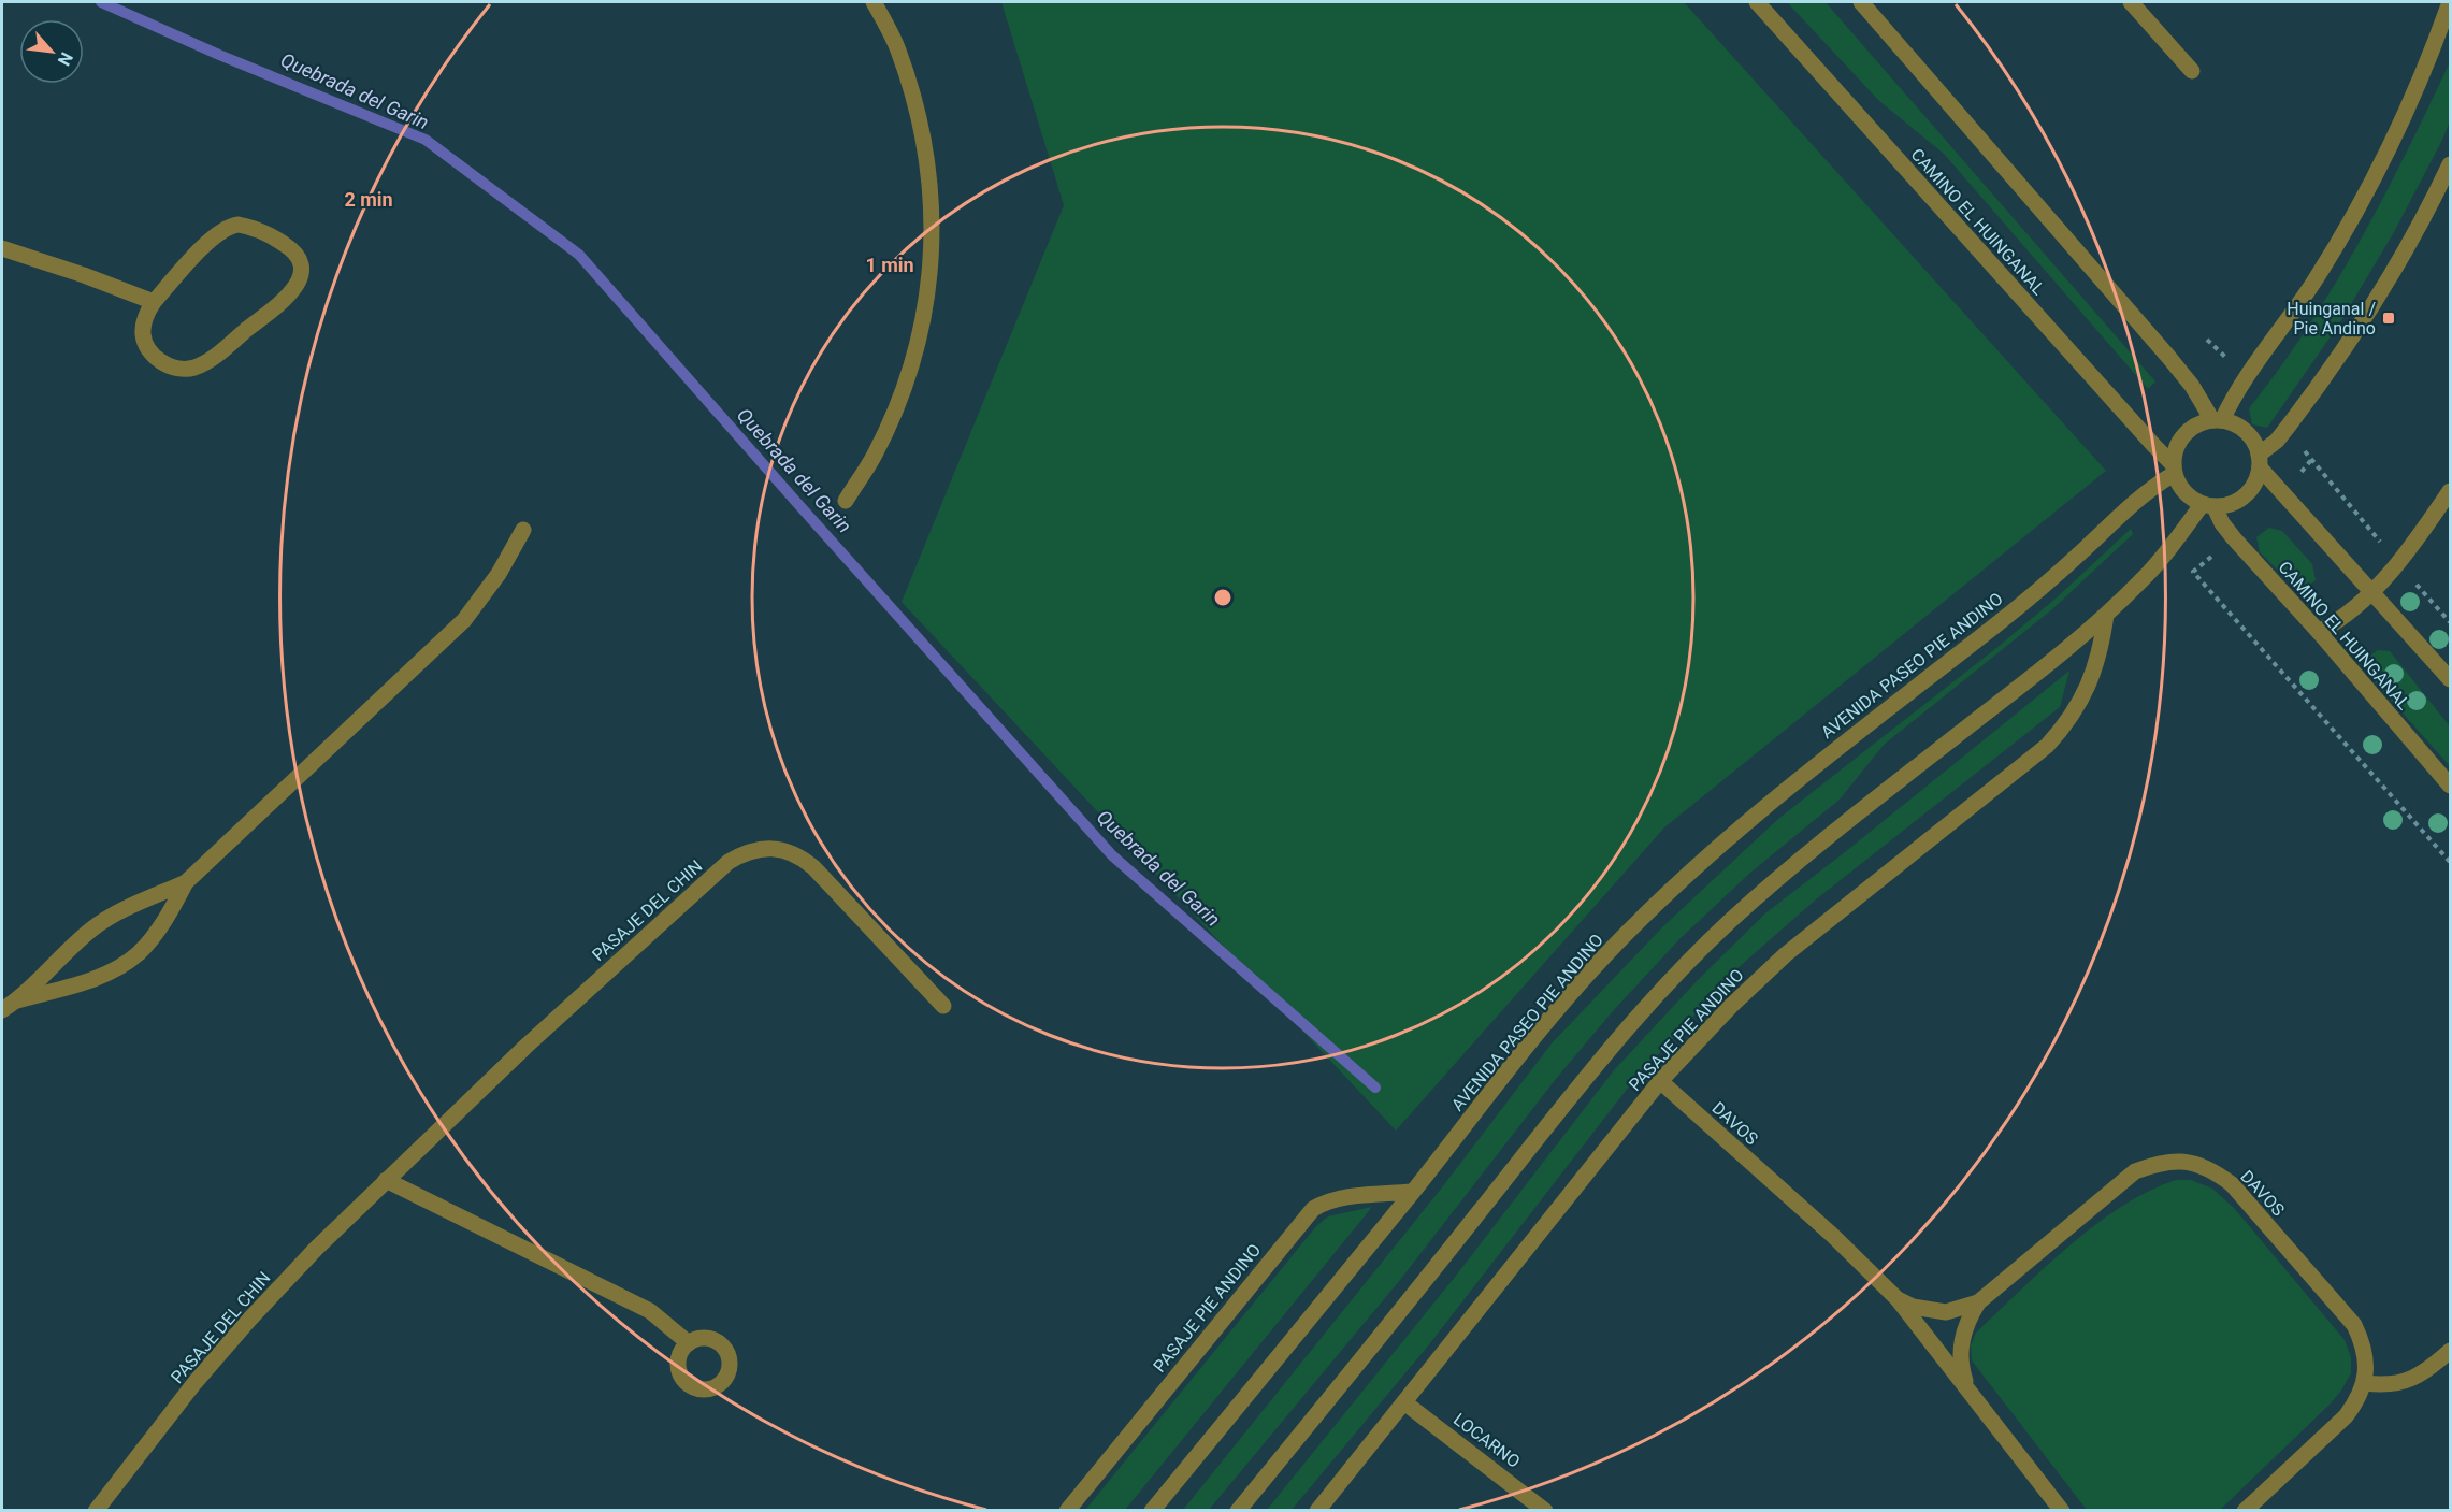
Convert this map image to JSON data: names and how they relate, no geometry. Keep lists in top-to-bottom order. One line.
{"streets":{"street":["CAMINO EL HUINGANAL","AVENIDA PASEO PIE ANDINO","PASAJE DEL CHIN","PASAJE PIE ANDINO","DAVOS","LOCARNO"]},"crossings":[["CAMINO EL HUINGANAL","AVENIDA PASEO PIE ANDINO"],["AVENIDA PASEO PIE ANDINO","PASAJE PIE ANDINO"],["PASAJE PIE ANDINO","DAVOS"],["PASAJE PIE ANDINO","LOCARNO"]],"water":["Quebrada del Garin"],"places":{"transit":["Huinganal / Pie Andino"]},"north":"bottom right","rings":["2 min","1 min"]}
